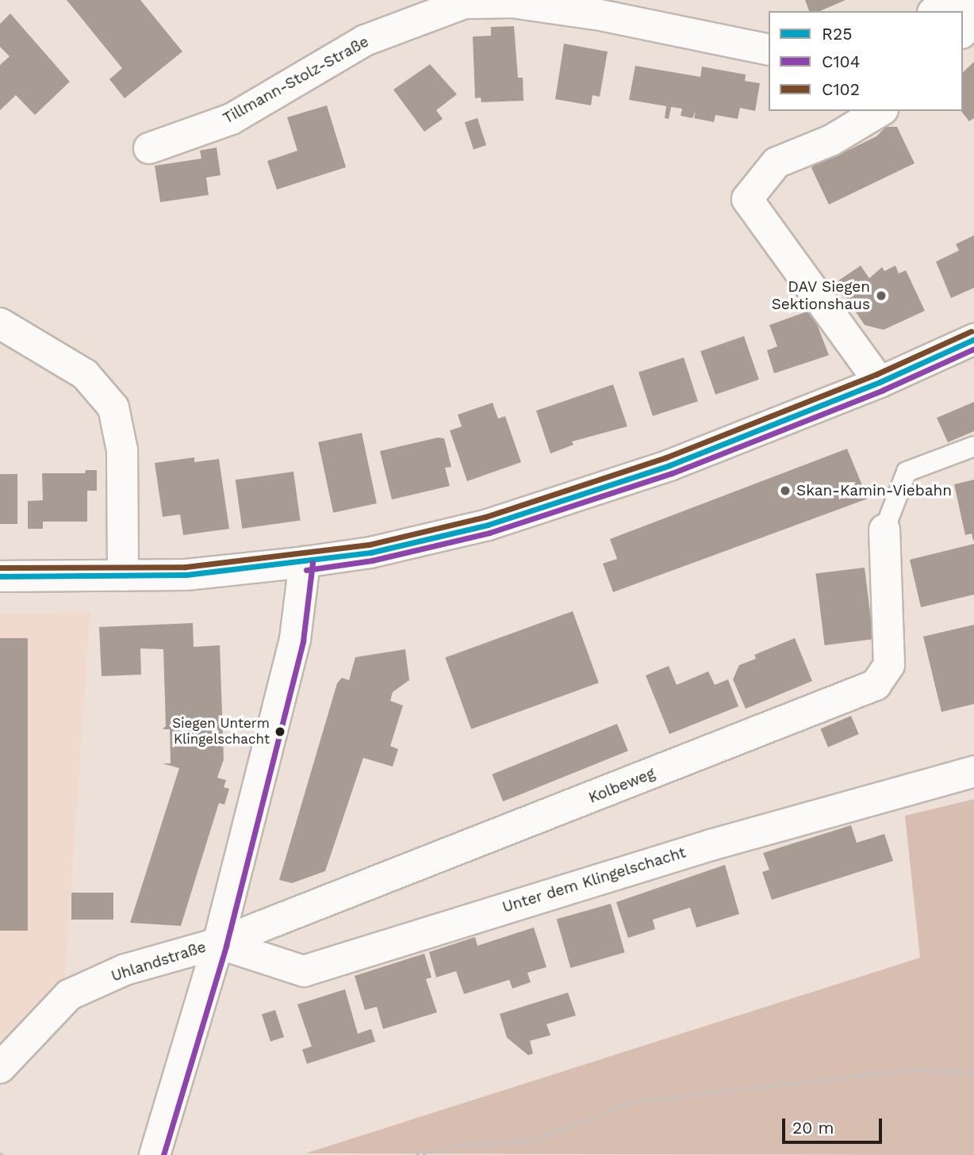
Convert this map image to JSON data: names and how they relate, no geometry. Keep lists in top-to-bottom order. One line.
{"streets":{"street":["Tillmann-Stolz-Straße","Kolbeweg","Unter dem Klingelschacht","Uhlandstraße"]},"crossings":[["Kolbeweg","Unter dem Klingelschacht"],["Kolbeweg","Uhlandstraße"],["Unter dem Klingelschacht","Uhlandstraße"]],"places":["DAV Siegen Sektionshaus","Skan-Kamin-Viebahn","Siegen Unterm Klingelschacht"],"lines":["transit line C102","transit line R25","transit line C104"],"legend":["R25","C104","C102"],"scale_bar":"20 m"}
